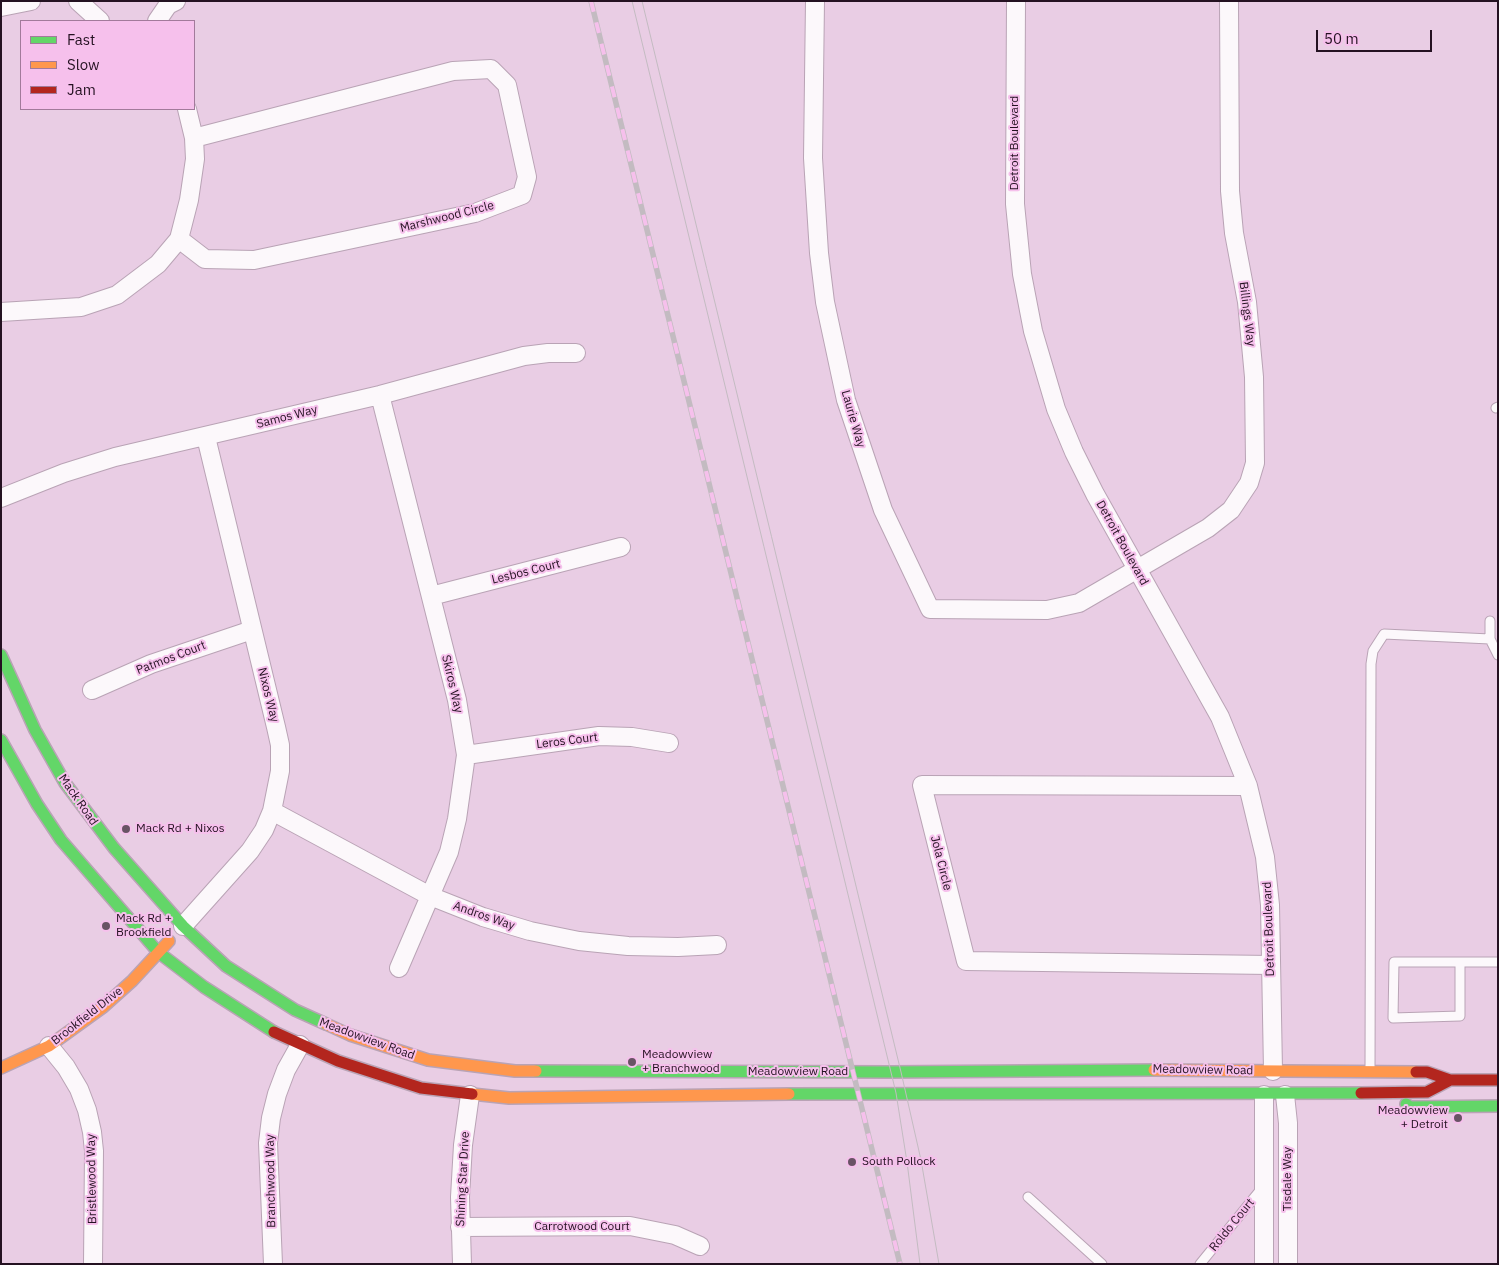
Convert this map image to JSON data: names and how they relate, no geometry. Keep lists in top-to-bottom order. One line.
{"streets":{"main road":["Mack Road","Brookfield Drive","Meadowview Road"],"street":["Detroit Boulevard","Marshwood Circle","Billings Way","Samos Way","Laurie Way","Lesbos Court","Patmos Court","Skiros Way","Nixos Way","Leros Court","Jola Circle","Andros Way","Bristlewood Way","Shining Star Drive","Tisdale Way","Branchwood Way","Carrotwood Court"],"lane":["Roldo Court"]},"crossings":[["Detroit Boulevard","Billings Way"],["Detroit Boulevard","Laurie Way"],["Detroit Boulevard","Jola Circle"],["Detroit Boulevard","Meadowview Road"],["Billings Way","Laurie Way"],["Samos Way","Skiros Way"],["Samos Way","Nixos Way"],["Lesbos Court","Skiros Way"],["Patmos Court","Nixos Way"],["Skiros Way","Leros Court"],["Skiros Way","Andros Way"],["Nixos Way","Mack Road"],["Nixos Way","Andros Way"],["Nixos Way","Brookfield Drive"],["Nixos Way","Meadowview Road"],["Mack Road","Brookfield Drive"],["Mack Road","Meadowview Road"],["Brookfield Drive","Meadowview Road"],["Brookfield Drive","Bristlewood Way"],["Meadowview Road","Shining Star Drive"],["Meadowview Road","Tisdale Way"],["Meadowview Road","Branchwood Way"],["Shining Star Drive","Carrotwood Court"],["Tisdale Way","Roldo Court"]],"places":["Mack Rd + Nixos","Mack Rd + Brookfield","Meadowview + Branchwood","Meadowview + Detroit","South Pollock"],"legend":["Fast","Slow","Jam"],"scale_bar":"50 m"}
